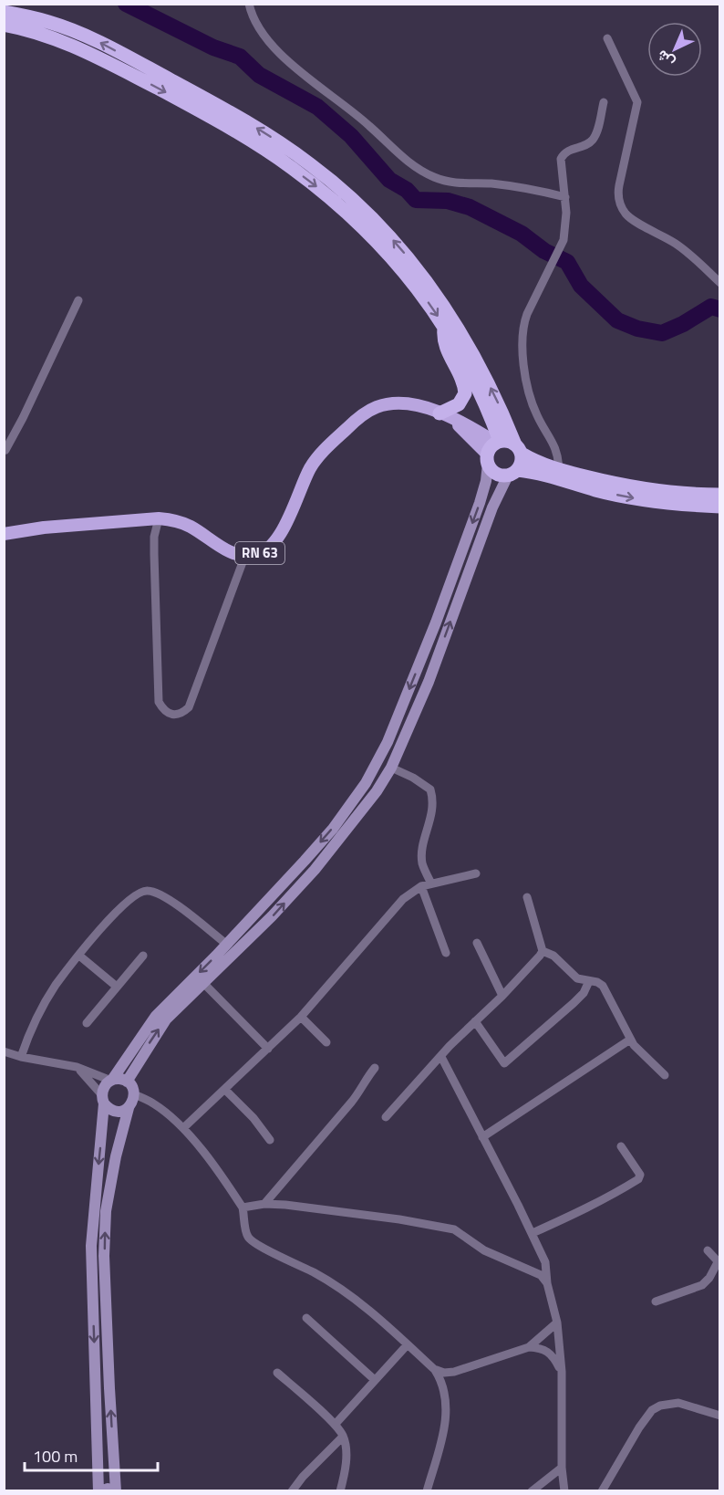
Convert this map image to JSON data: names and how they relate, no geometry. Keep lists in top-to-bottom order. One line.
{"streets":{"main road":["RN 63"]},"scale_bar":"100 m","north":"bottom left"}
